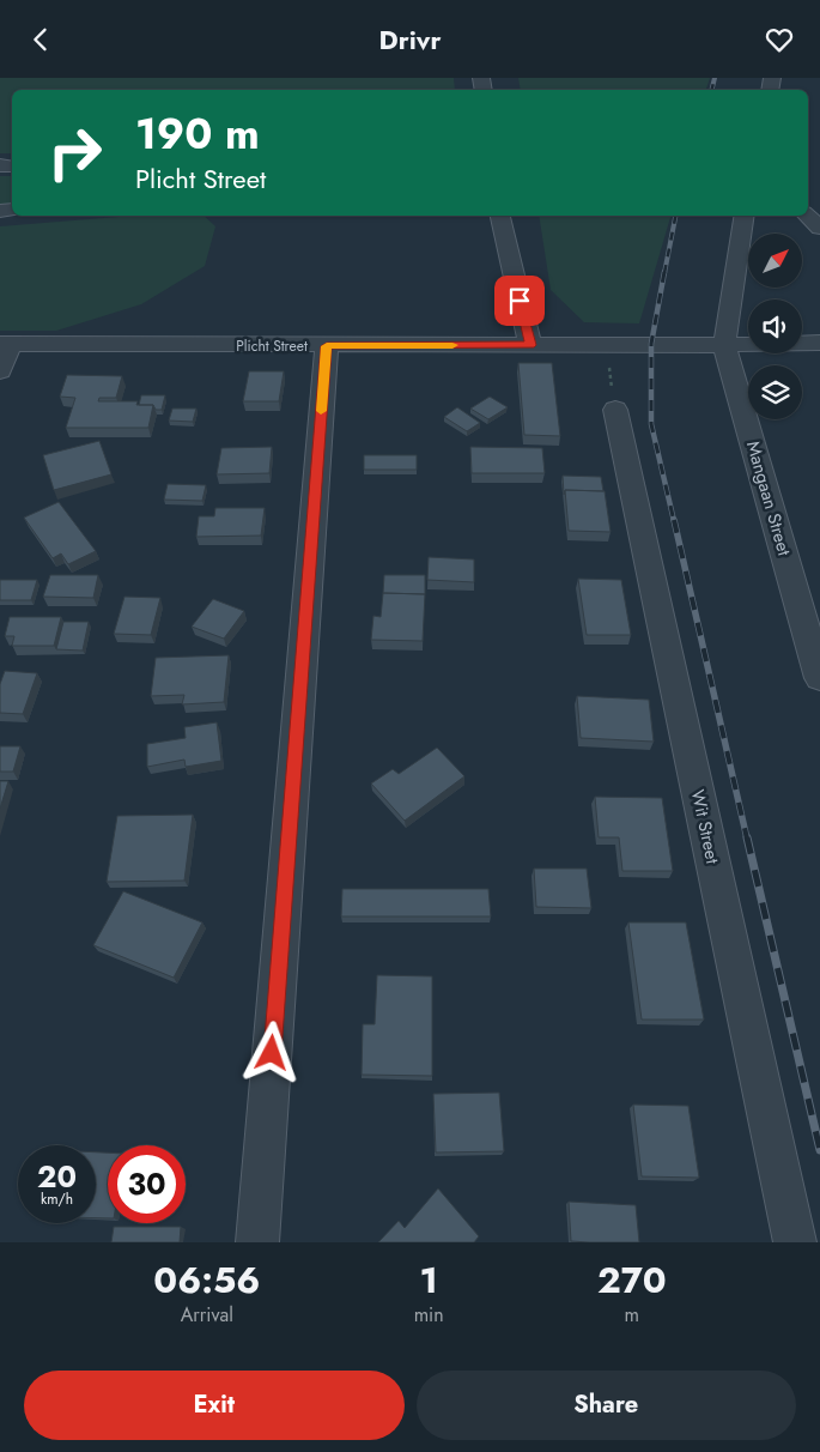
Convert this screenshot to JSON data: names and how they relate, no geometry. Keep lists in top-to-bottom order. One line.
{"streets":{"street":["Plicht Street","Mangaan Street","Wit Street"]},"crossings":[["Plicht Street","Mangaan Street"]],"north":"top right","page":{"header":"Drivr","turn":["190 m","Plicht Street"],"speed":"20 km/h","limit":"30","eta":["06:56","Arrival","1","min","270","m"],"buttons":["Exit","Share"]}}
